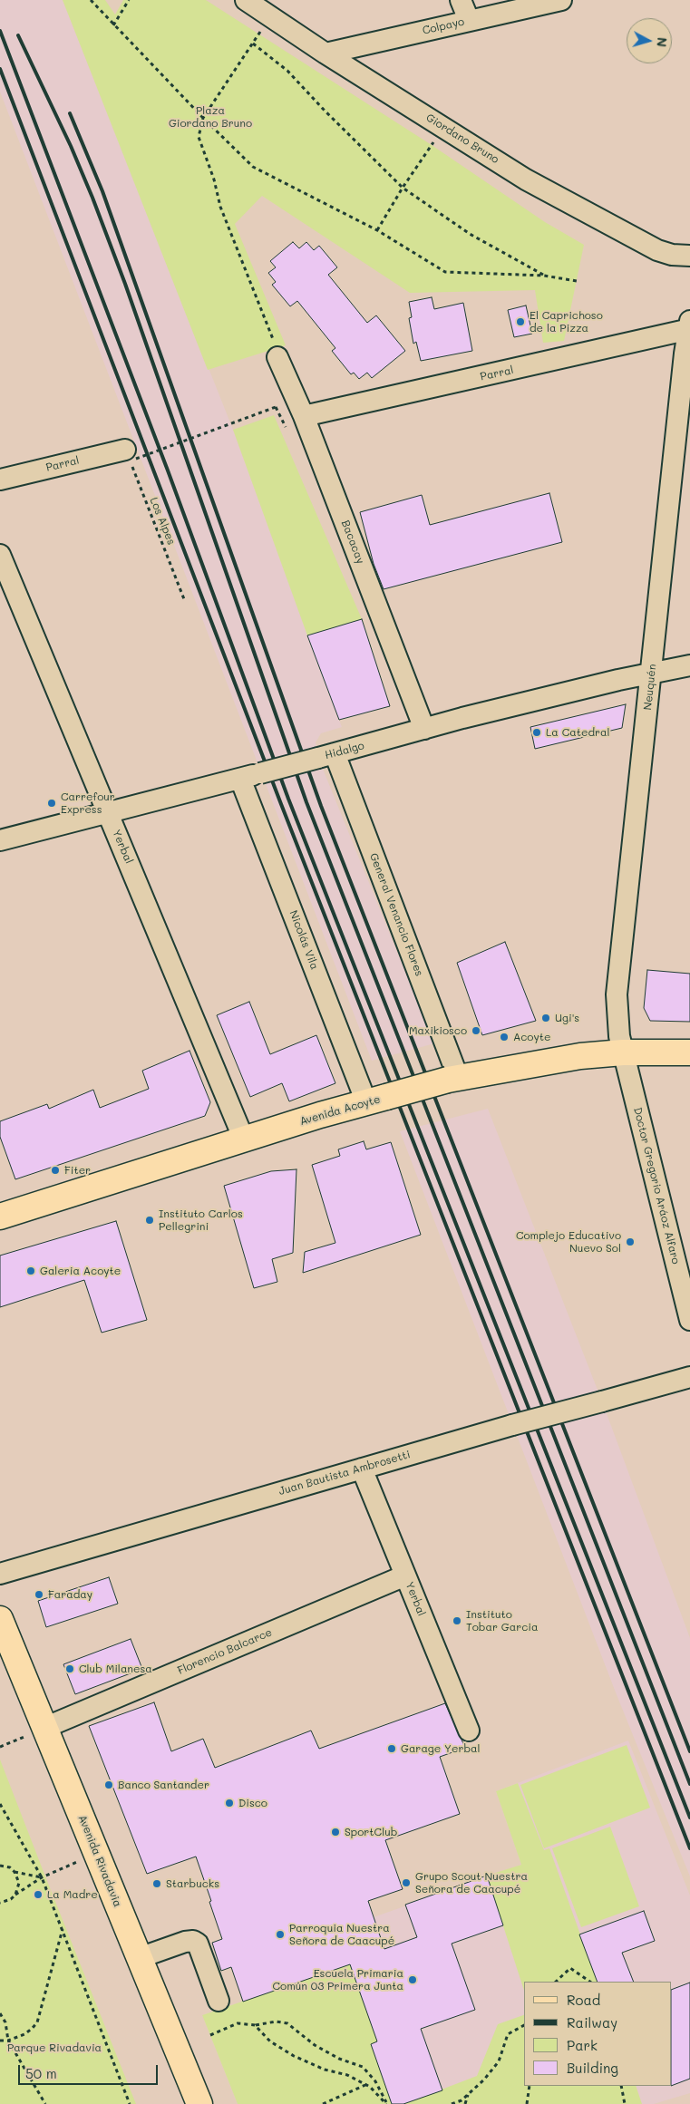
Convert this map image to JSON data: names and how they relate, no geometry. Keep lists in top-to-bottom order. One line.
{"streets":{"main road":["Avenida Acoyte","Avenida Rivadavia"],"street":["Colpayo","Giordano Bruno","Parral","Bacacay","Neuquén","Hidalgo","Yerbal","General Venancio Flores","Nicolás Vila","Doctor Gregorio Aráoz Alfaro","Juan Bautista Ambrosetti","Florencio Balcarce"],"path":["Los Alpes"]},"crossings":[["Colpayo","Giordano Bruno"],["Parral","Los Alpes"],["Parral","Bacacay"],["Parral","Neuquén"],["Bacacay","Hidalgo"],["Neuquén","Hidalgo"],["Neuquén","Avenida Acoyte"],["Neuquén","Doctor Gregorio Aráoz Alfaro"],["Hidalgo","Yerbal"],["Hidalgo","General Venancio Flores"],["Hidalgo","Nicolás Vila"],["Yerbal","Avenida Acoyte"],["Yerbal","Juan Bautista Ambrosetti"],["Yerbal","Florencio Balcarce"],["General Venancio Flores","Avenida Acoyte"],["Nicolás Vila","Avenida Acoyte"],["Avenida Acoyte","Doctor Gregorio Aráoz Alfaro"],["Florencio Balcarce","Avenida Rivadavia"]],"parks":["Plaza Giordano Bruno","Parque Rivadavia"],"places":["El Caprichoso de la Pizza","La Catedral","Carrefour Express","Ugi's","Maxikiosco","Acoyte","Fiter","Instituto Carlos Pellegrini","Complejo Educativo Nuevo Sol","Galeria Acoyte","Faraday","Instituto Tobar Garcia","Club Milanesa","Garage Yerbal","Banco Santander","Disco","SportClub","Grupo Scout Nuestra Señora de Caacupé","Starbucks","La Madre","Parroquia Nuestra Señora de Caacupé","Escuela Primaria Común 03 Primera Junta"],"legend":["Road","Railway","Park","Building"],"scale_bar":"50 m","north":"right"}
